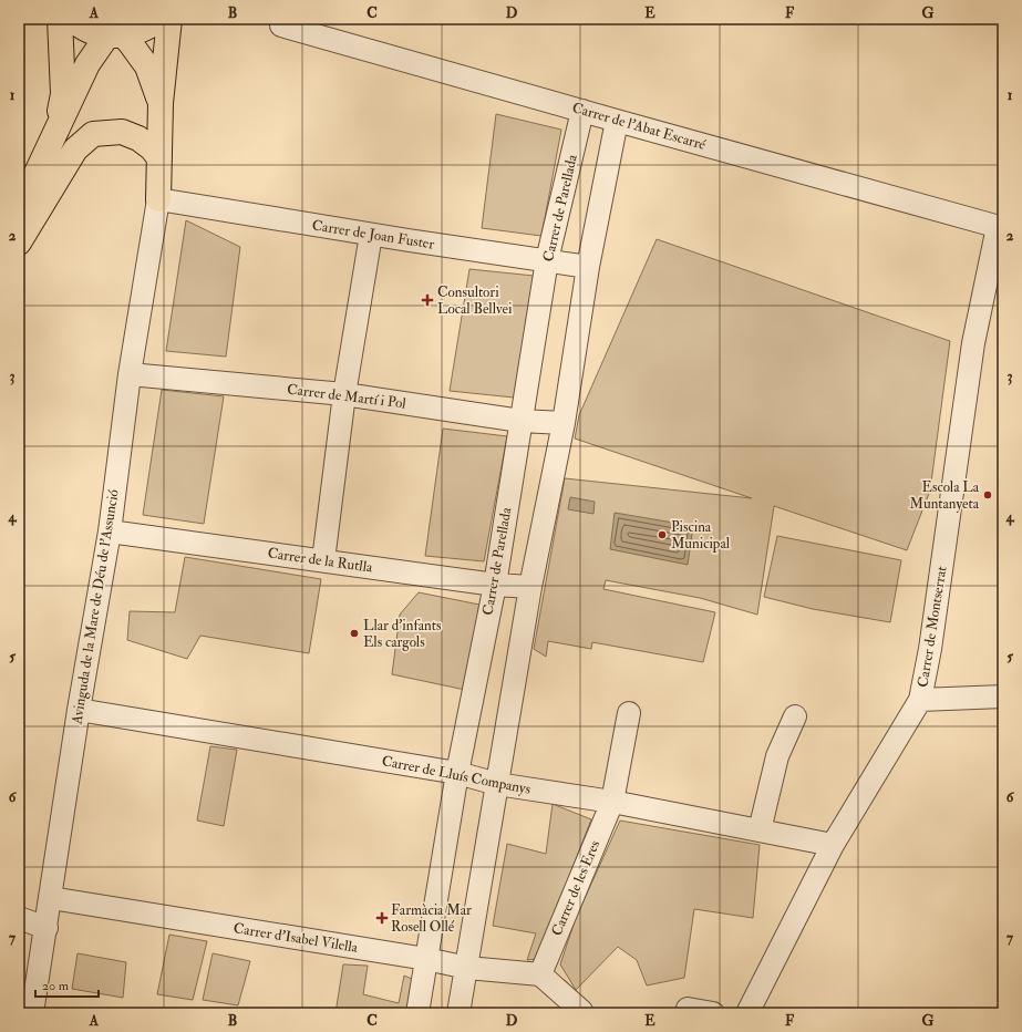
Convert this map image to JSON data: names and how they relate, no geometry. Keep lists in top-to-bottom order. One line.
{"streets":{"street":["Carrer de l'Abat Escarré","Carrer de Parellada","Carrer de Joan Fuster","Carrer de Martí i Pol","Carrer de la Rutlla","Avinguda de la Mare de Déu de l'Assunció","Carrer de Montserrat","Carrer de Lluís Companys","Carrer de les Eres","Carrer d'Isabel Vilella"]},"crossings":[["Carrer de l'Abat Escarré","Carrer de Parellada"],["Carrer de l'Abat Escarré","Carrer de Montserrat"],["Carrer de Parellada","Carrer de Joan Fuster"],["Carrer de Parellada","Carrer de Martí i Pol"],["Carrer de Parellada","Carrer de la Rutlla"],["Carrer de Parellada","Carrer de Lluís Companys"],["Carrer de Parellada","Carrer d'Isabel Vilella"],["Carrer de Joan Fuster","Avinguda de la Mare de Déu de l'Assunció"],["Carrer de Martí i Pol","Avinguda de la Mare de Déu de l'Assunció"],["Carrer de la Rutlla","Avinguda de la Mare de Déu de l'Assunció"],["Avinguda de la Mare de Déu de l'Assunció","Carrer de Lluís Companys"],["Avinguda de la Mare de Déu de l'Assunció","Carrer d'Isabel Vilella"],["Carrer de Montserrat","Carrer de Lluís Companys"],["Carrer de Lluís Companys","Carrer de les Eres"],["Carrer de les Eres","Carrer d'Isabel Vilella"]],"places":{"health":["Consultori Local Bellvei","Farmàcia Mar Rosell Ollé"],"other":["Escola La Muntanyeta","Piscina Municipal","Llar d'infants Els cargols"]},"scale_bar":"20 m","grid":{"columns":["A","B","C","D","E","F","G"],"rows":["1","2","3","4","5","6","7"]}}
